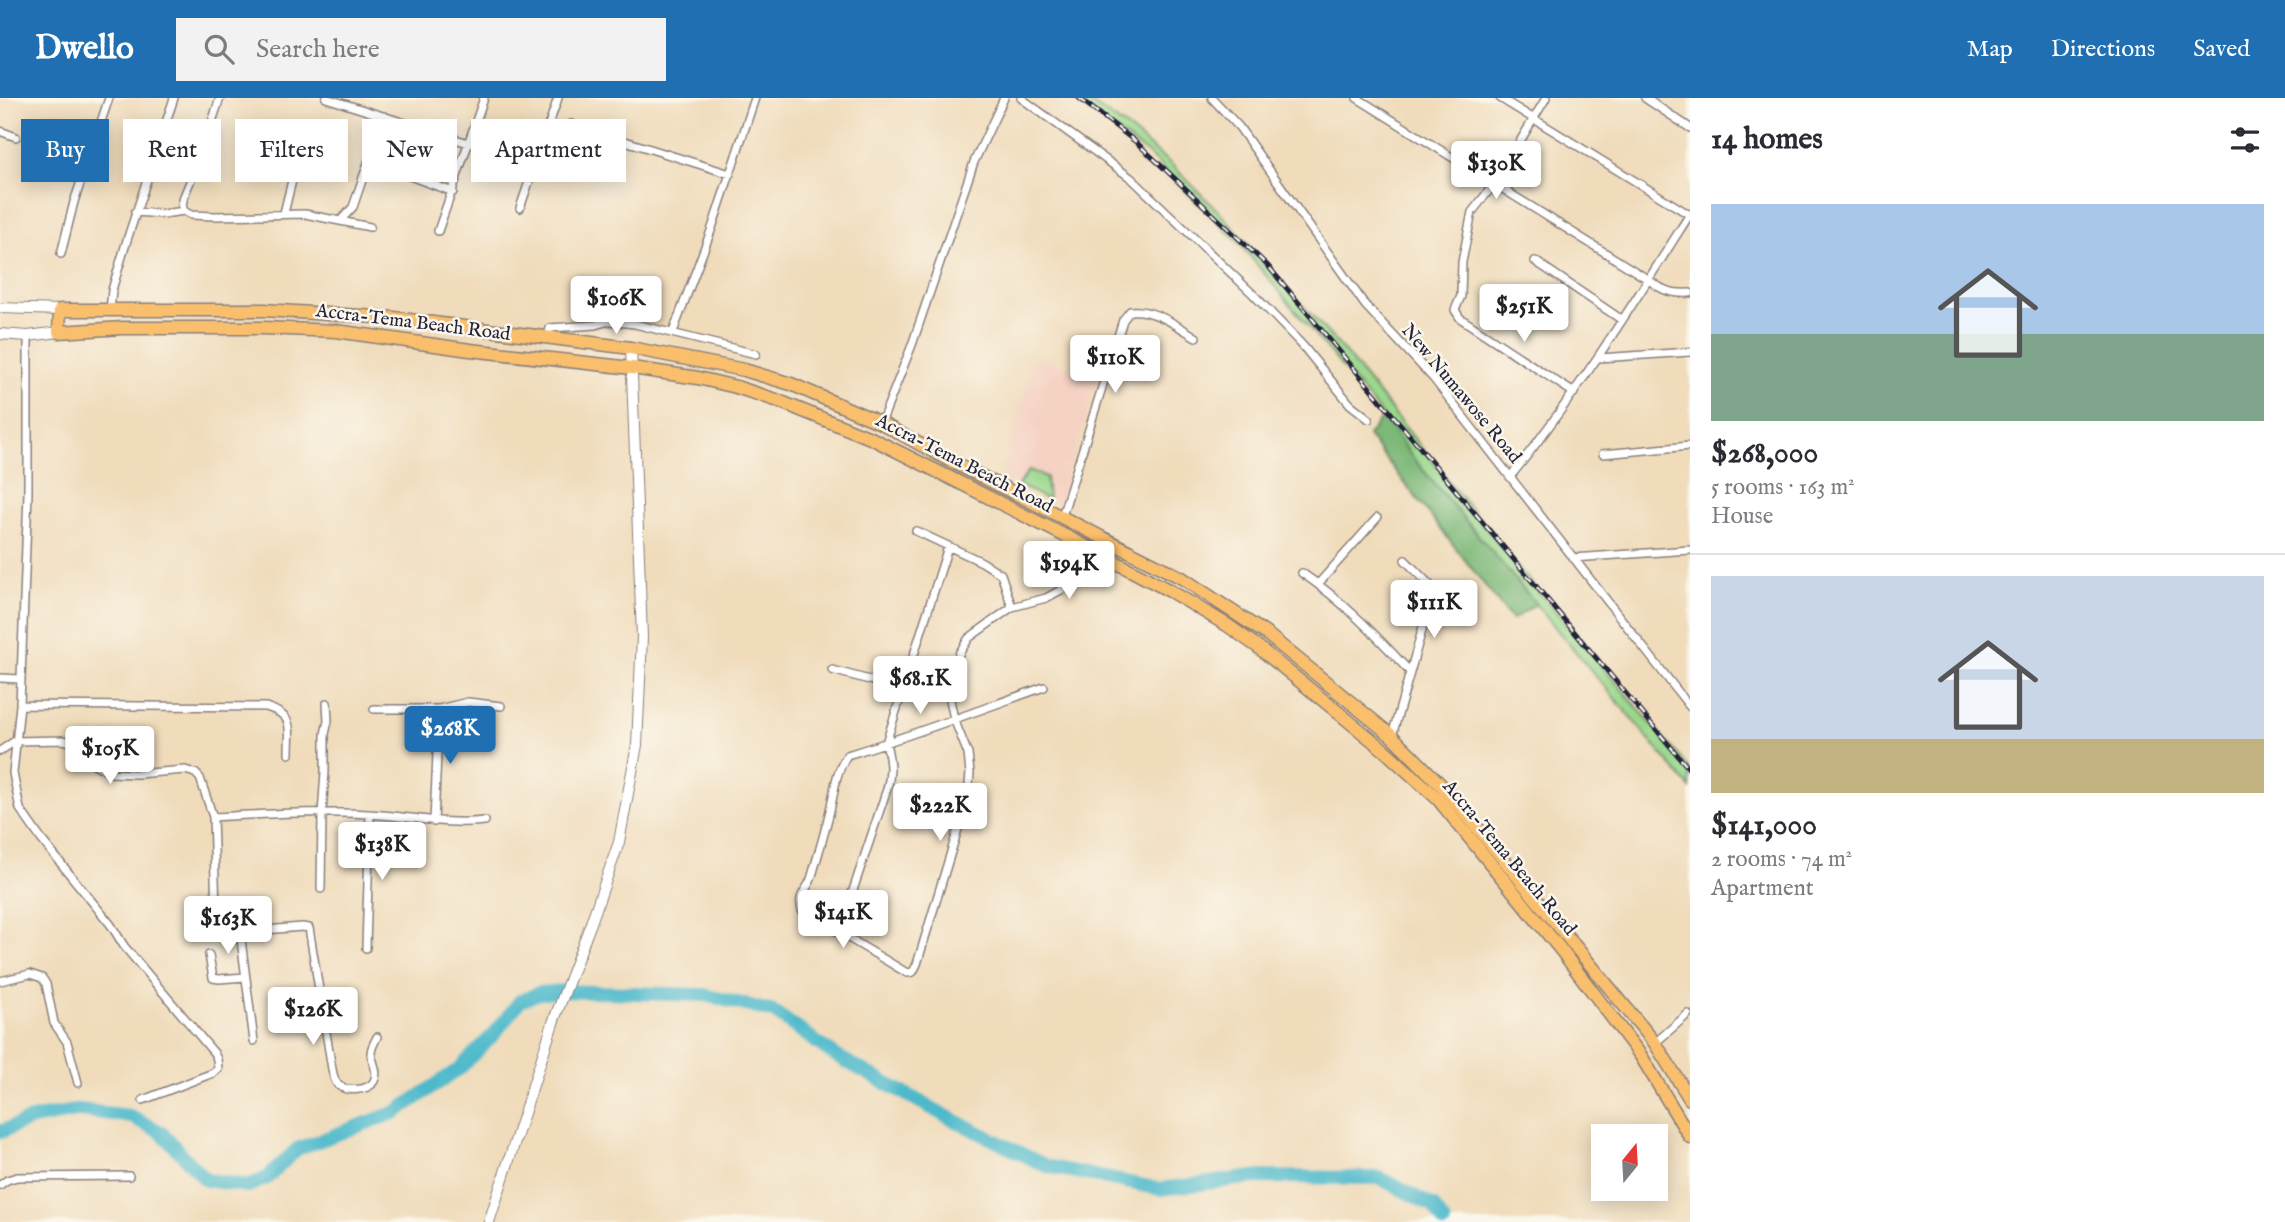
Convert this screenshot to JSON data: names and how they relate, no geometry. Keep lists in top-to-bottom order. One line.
{"streets":{"main road":["Accra-Tema Beach Road"],"street":["New Numawose Road"]},"north":"top","page":{"header":"Dwello","search":"Search here","nav":["Map","Directions","Saved"],"heading":"14 homes","chip":["Buy","Rent","Filters","New","Apartment"],"price":["$130K","$106K","$251K","$110K","$194K","$111K","$68.1K","$268K","$105K","$222K","$138K","$141K","$163K","$126K"],"list":[{"name":"$268,000","note":"5 rooms · 163 m² · House"},{"name":"$141,000","note":"2 rooms · 74 m² · Apartment"}]}}
